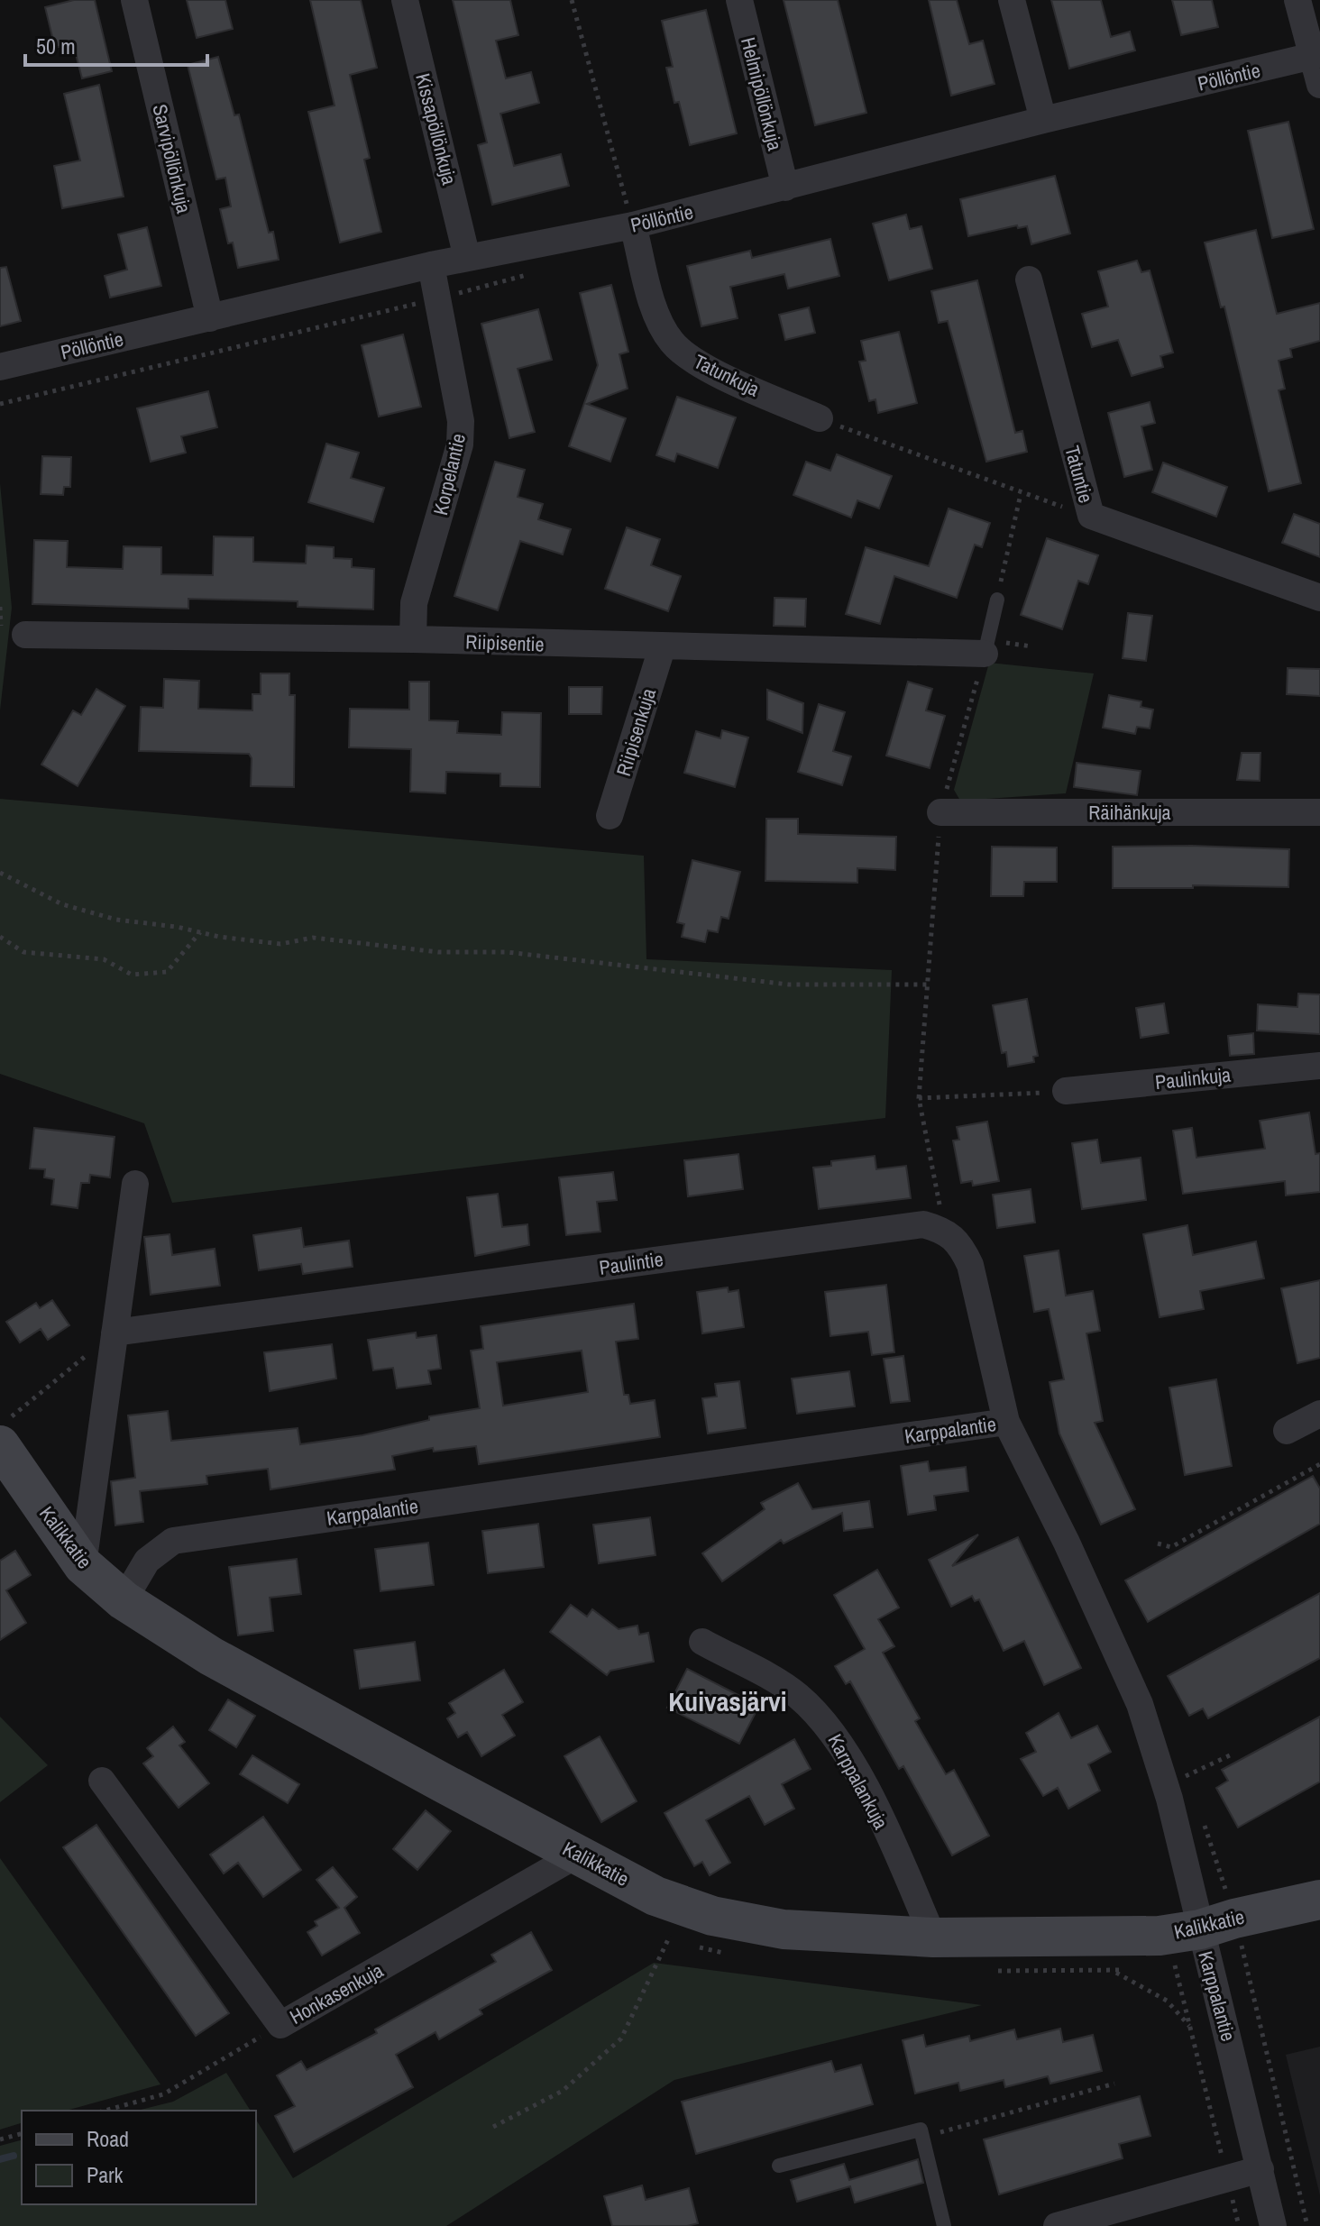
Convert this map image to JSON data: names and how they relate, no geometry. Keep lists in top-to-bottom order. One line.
{"streets":{"street":["Pöllöntie","Helmipöllönkuja","Kissapöllönkuja","Sarvipöllönkuja","Tatunkuja","Korpelantie","Tatuntie","Riipisentie","Riipisenkuja","Räihänkuja","Paulinkuja","Paulintie","Karppalantie","Kalikkatie","Karppalankuja","Honkasenkuja"]},"crossings":[["Pöllöntie","Helmipöllönkuja"],["Pöllöntie","Kissapöllönkuja"],["Pöllöntie","Sarvipöllönkuja"],["Pöllöntie","Tatunkuja"],["Pöllöntie","Korpelantie"],["Korpelantie","Riipisentie"],["Riipisentie","Riipisenkuja"],["Karppalantie","Kalikkatie"],["Kalikkatie","Karppalankuja"],["Kalikkatie","Honkasenkuja"]],"districts":["Kuivasjärvi"],"legend":["Road","Park"],"scale_bar":"50 m"}
